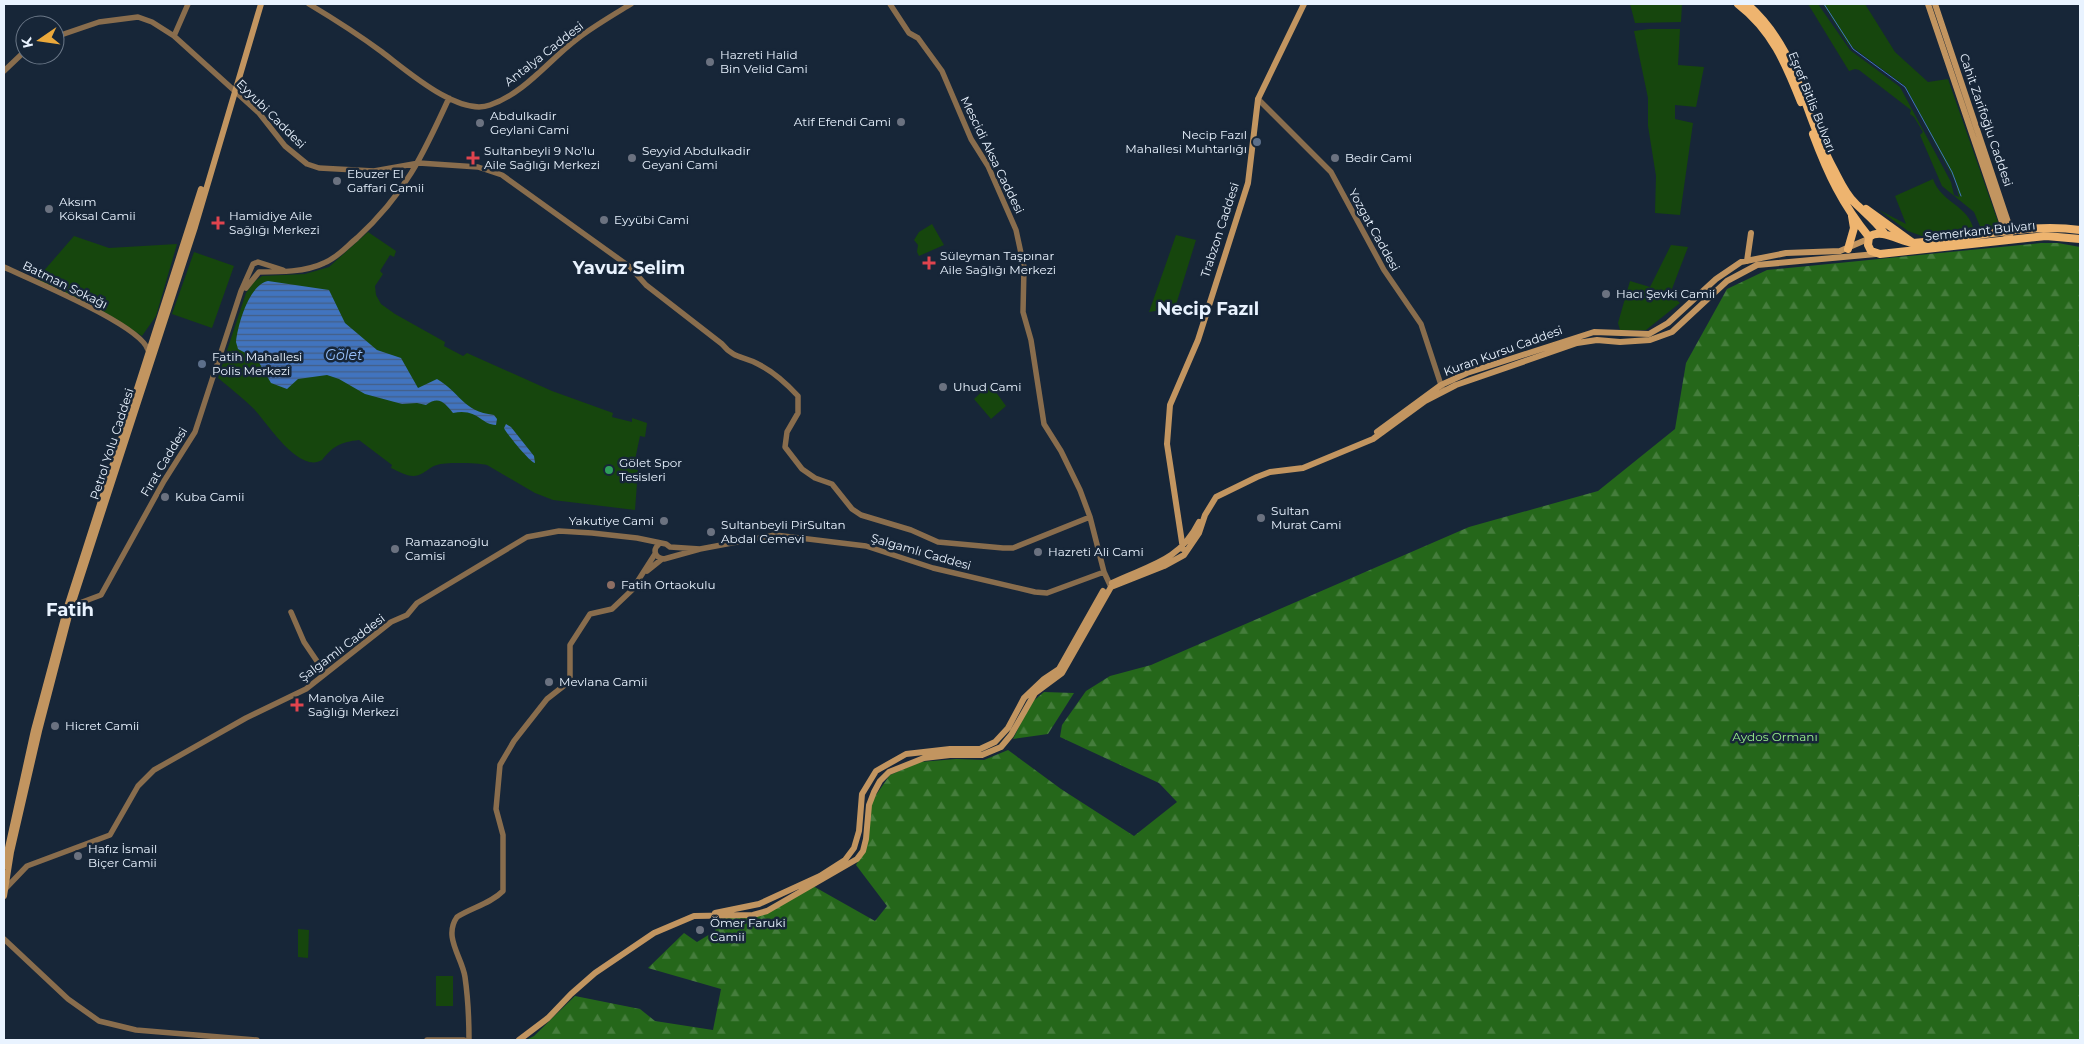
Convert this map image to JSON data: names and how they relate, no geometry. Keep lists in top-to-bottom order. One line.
{"streets":{"main road":["Eşref Bitlis Bulvarı","Cahit Zarifoğlu Caddesi","Trabzon Caddesi","Semerkant Bulvarı","Kuran Kursu Caddesi","Petrol Yolu Caddesi"],"street":["Antalya Caddesi","Eyyubi Caddesi","Mescidi Aksa Caddesi","Yozgat Caddesi","Batman Sokağı","Fırat Caddesi","Şalgamlı Caddesi"]},"crossings":[["Eşref Bitlis Bulvarı","Semerkant Bulvarı"],["Eşref Bitlis Bulvarı","Kuran Kursu Caddesi"],["Eyyubi Caddesi","Mescidi Aksa Caddesi"],["Eyyubi Caddesi","Petrol Yolu Caddesi"],["Cahit Zarifoğlu Caddesi","Semerkant Bulvarı"],["Mescidi Aksa Caddesi","Kuran Kursu Caddesi"],["Mescidi Aksa Caddesi","Şalgamlı Caddesi"],["Trabzon Caddesi","Yozgat Caddesi"],["Trabzon Caddesi","Kuran Kursu Caddesi"],["Yozgat Caddesi","Kuran Kursu Caddesi"],["Semerkant Bulvarı","Kuran Kursu Caddesi"],["Petrol Yolu Caddesi","Fırat Caddesi"],["Petrol Yolu Caddesi","Şalgamlı Caddesi"]],"districts":["Yavuz Selim","Necip Fazıl","Fatih"],"water":["Gölet"],"parks":["Aydos Ormanı"],"places":{"other":["Hazreti Halid Bin Velid Cami","Atif Efendi Cami","Abdulkadir Geylani Cami","Necip Fazıl Mahallesi Muhtarlığı","Seyyid Abdulkadir Geyani Cami","Bedir Cami","Ebuzer El Gaffari Camii","Aksım Köksal Camii","Eyyübi Cami","Hacı Şevki Camii","Fatih Mahallesi Polis Merkezi","Uhud Cami","Gölet Spor Tesisleri","Kuba Camii","Sultan Murat Cami","Yakutiye Cami","Sultanbeyli PirSultan Abdal Cemevi","Ramazanoğlu Camisi","Hazreti Ali Cami","Fatih Ortaokulu","Mevlana Camii","Hicret Camii","Hafız İsmail Biçer Camii","Ömer Faruki Camii"],"health":["Sultanbeyli 9 No'lu Aile Sağlığı Merkezi","Hamidiye Aile Sağlığı Merkezi","Süleyman Taşpınar Aile Sağlığı Merkezi","Manolya Aile Sağlığı Merkezi"]},"north":"left"}
